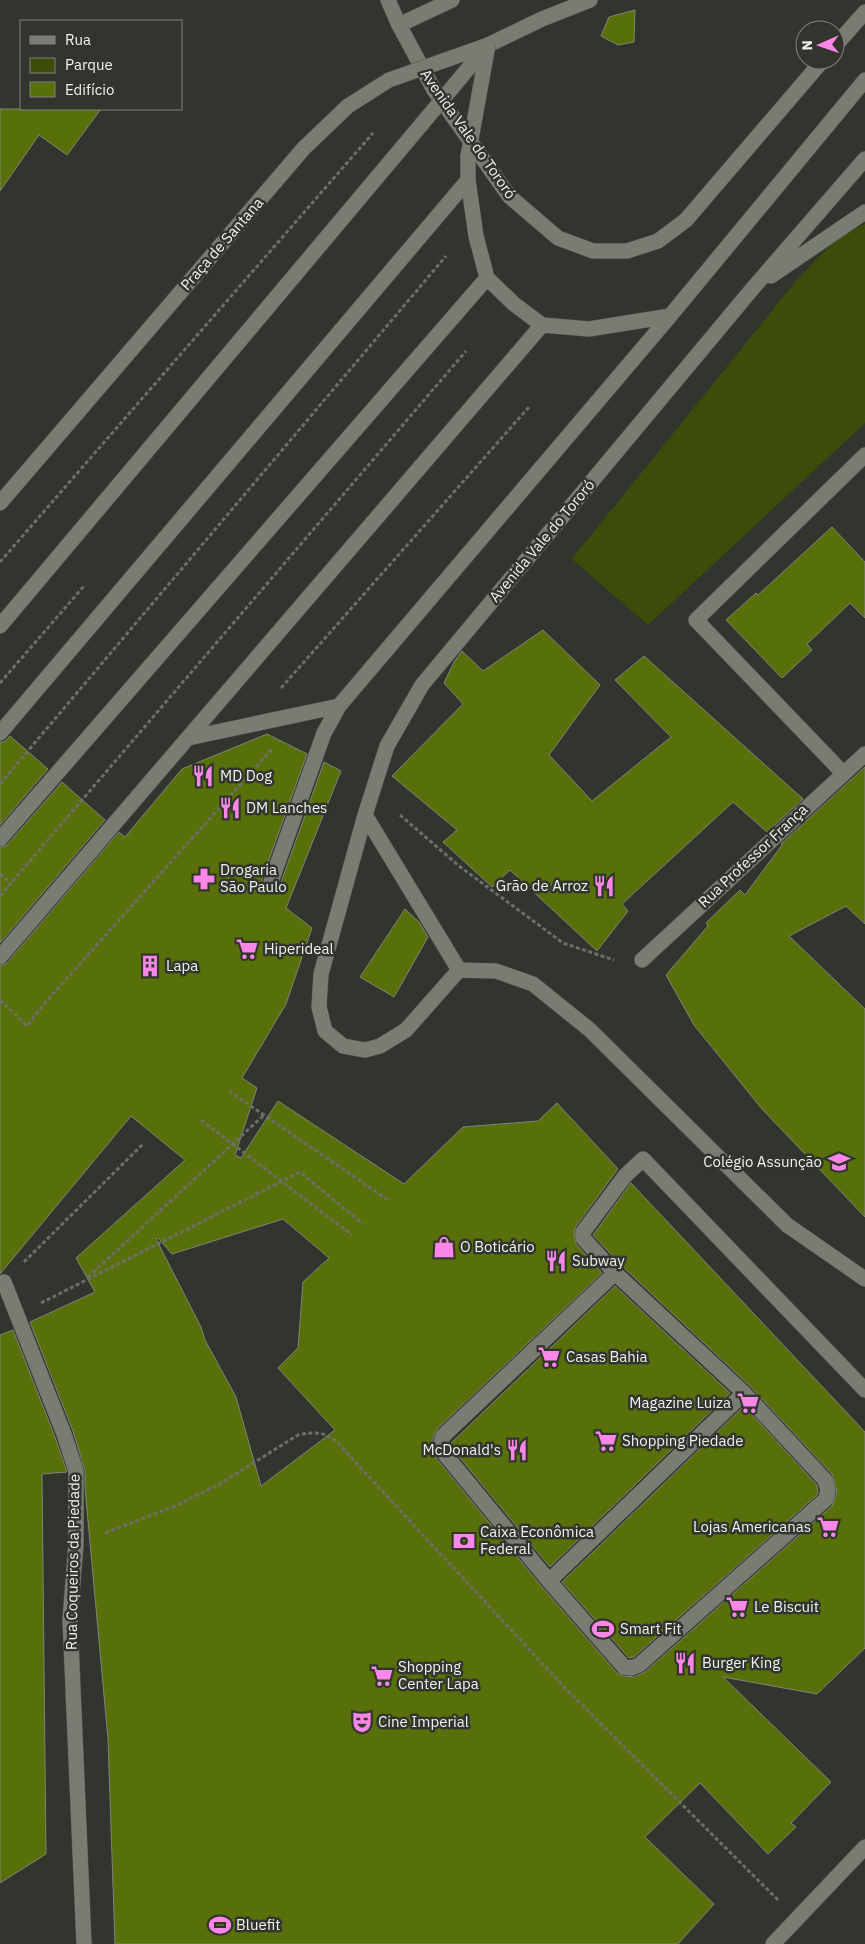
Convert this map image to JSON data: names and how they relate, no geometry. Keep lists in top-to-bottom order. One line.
{"streets":{"street":["Avenida Vale do Tororó","Praça de Santana","Rua Professor França","Rua Coqueiros da Piedade"]},"places":{"restaurant":["MD Dog","DM Lanches","Grão de Arroz","Subway","McDonald's","Burger King"],"pharmacy":["Drogaria São Paulo"],"supermarket":["Hiperideal","Casas Bahia","Magazine Luiza","Shopping Piedade","Lojas Americanas","Le Biscuit","Shopping Center Lapa"],"building":["Lapa"],"school or university":["Colégio Assunção"],"shop":["O Boticário"],"bank":["Caixa Econômica Federal"],"sports":["Smart Fit","Bluefit"],"theatre":["Cine Imperial"]},"legend":["Rua","Parque","Edifício"],"north":"left"}
